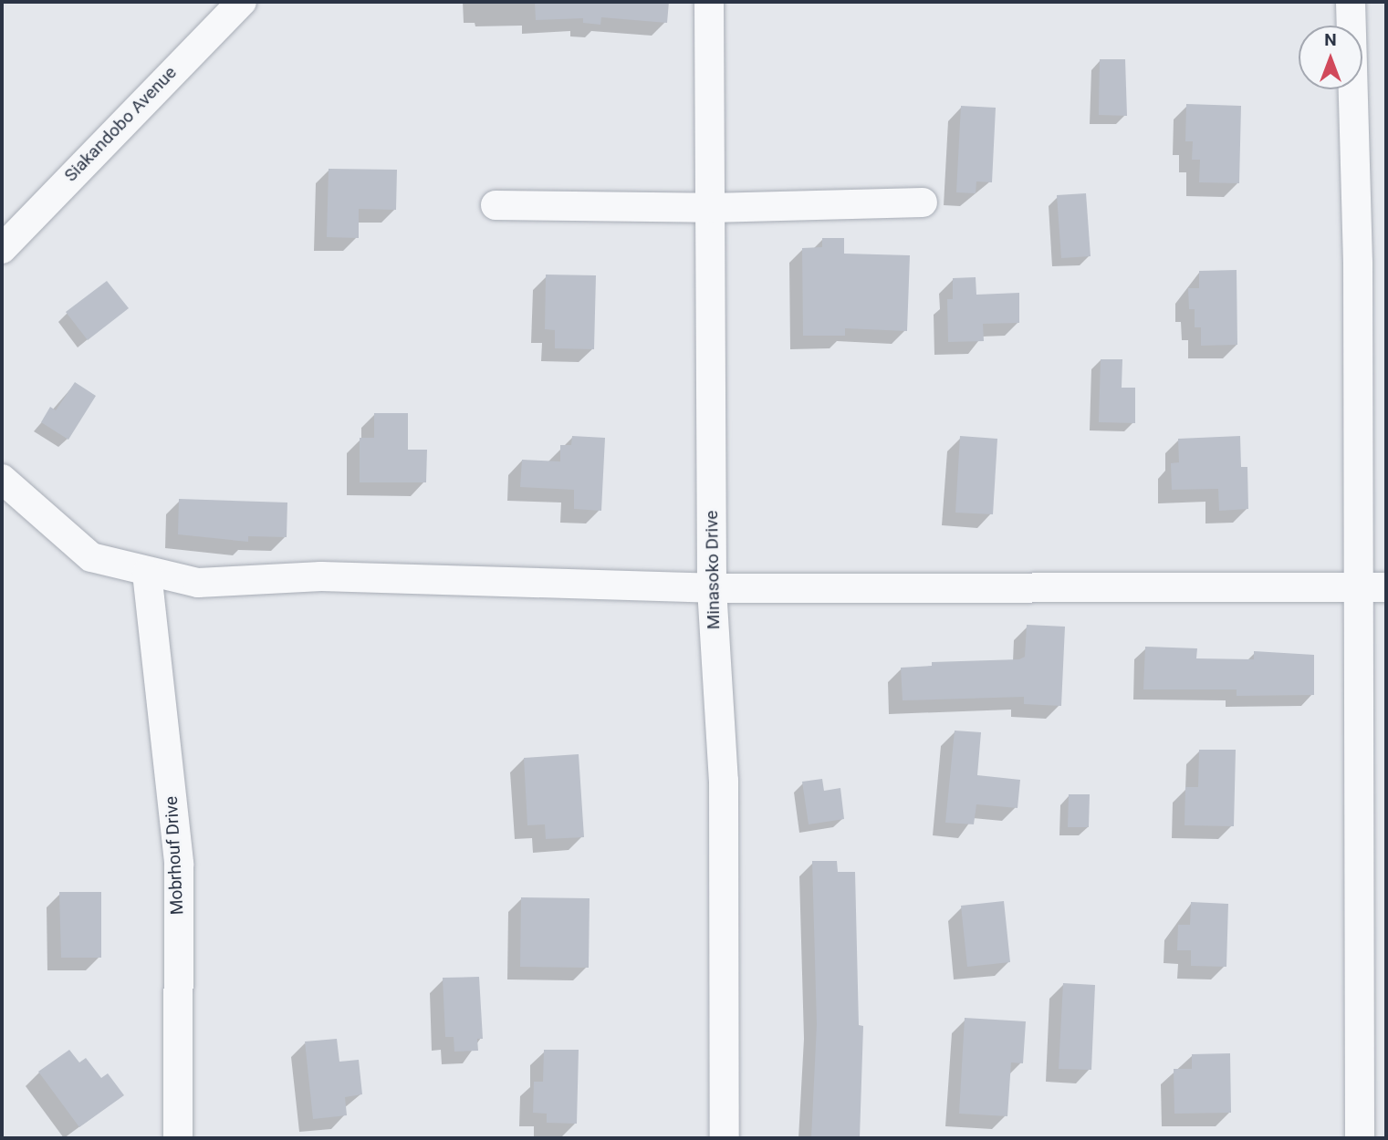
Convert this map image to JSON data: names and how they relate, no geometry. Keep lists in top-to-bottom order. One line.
{"streets":{"street":["Siakandobo Avenue","Minasoko Drive","Mobrhouf Drive"]},"north":"top"}
